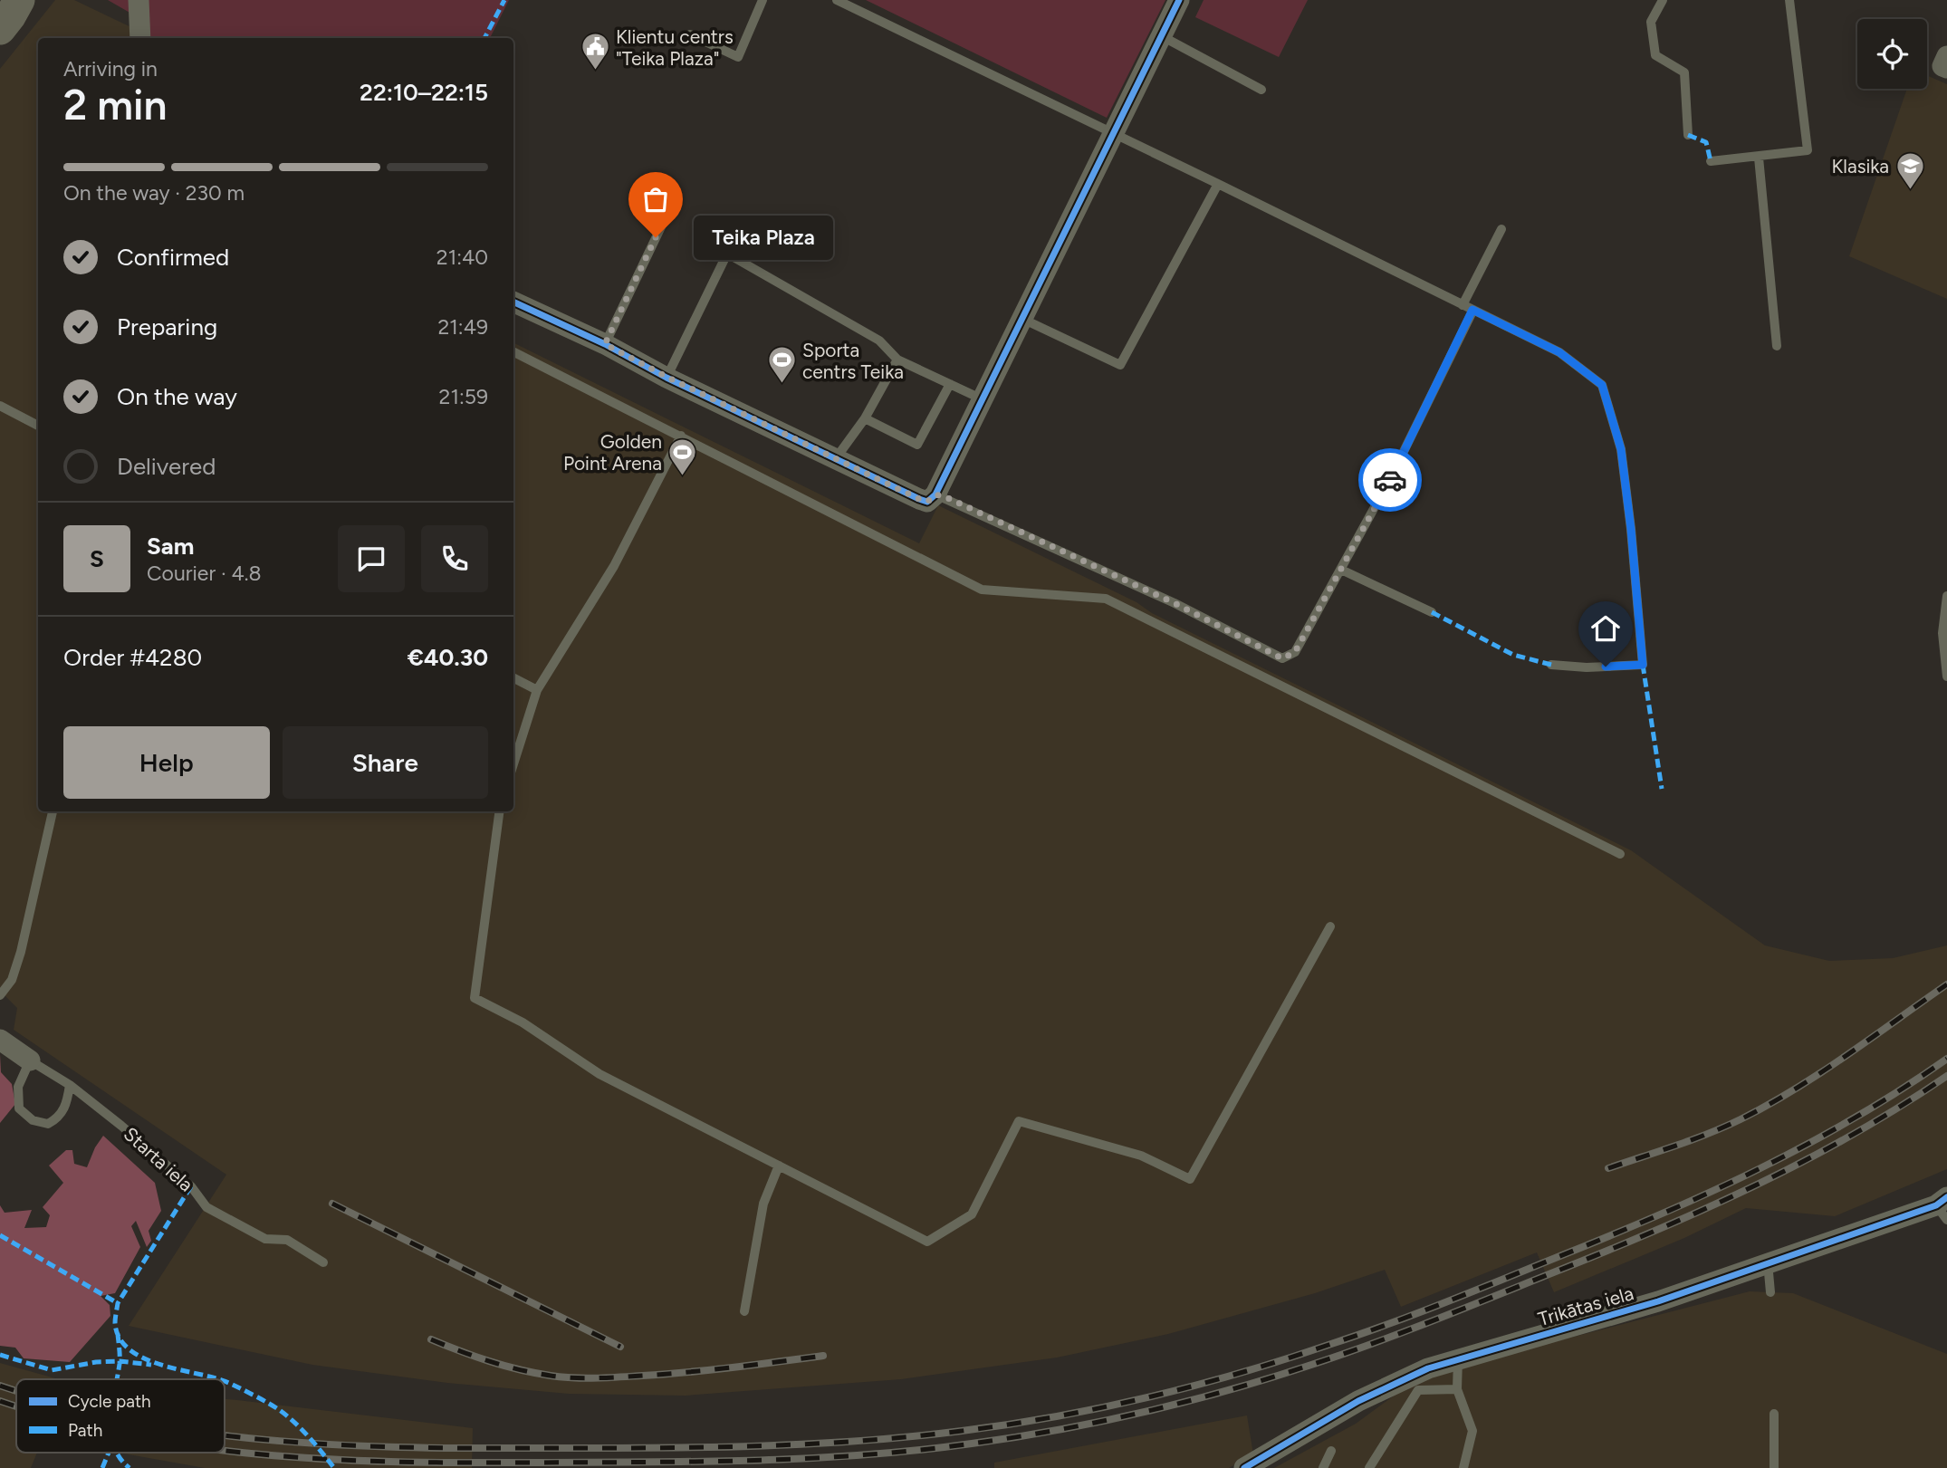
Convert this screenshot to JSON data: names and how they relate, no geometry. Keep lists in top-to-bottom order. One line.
{"streets":{"street":["Starta iela","Trikātas iela"]},"places":{"public building":["Klientu centrs \"Teika Plaza\""],"school or university":["Klasika"],"other":["Teika Plaza"],"sports":["Sporta centrs Teika","Golden Point Arena"]},"legend":["Cycle path","Path"],"page":{"heading":["2 min","Arriving in","22:10–22:15"],"panel":["Sam","Courier · 4.8","Order #4280","€40.30"],"bar":"On the way · 230 m","bubble":"Teika Plaza","list":[["Confirmed","21:40"],["Preparing","21:49"],["On the way","21:59"],"Delivered"],"round":"S","buttons":["Help","Share"]}}
